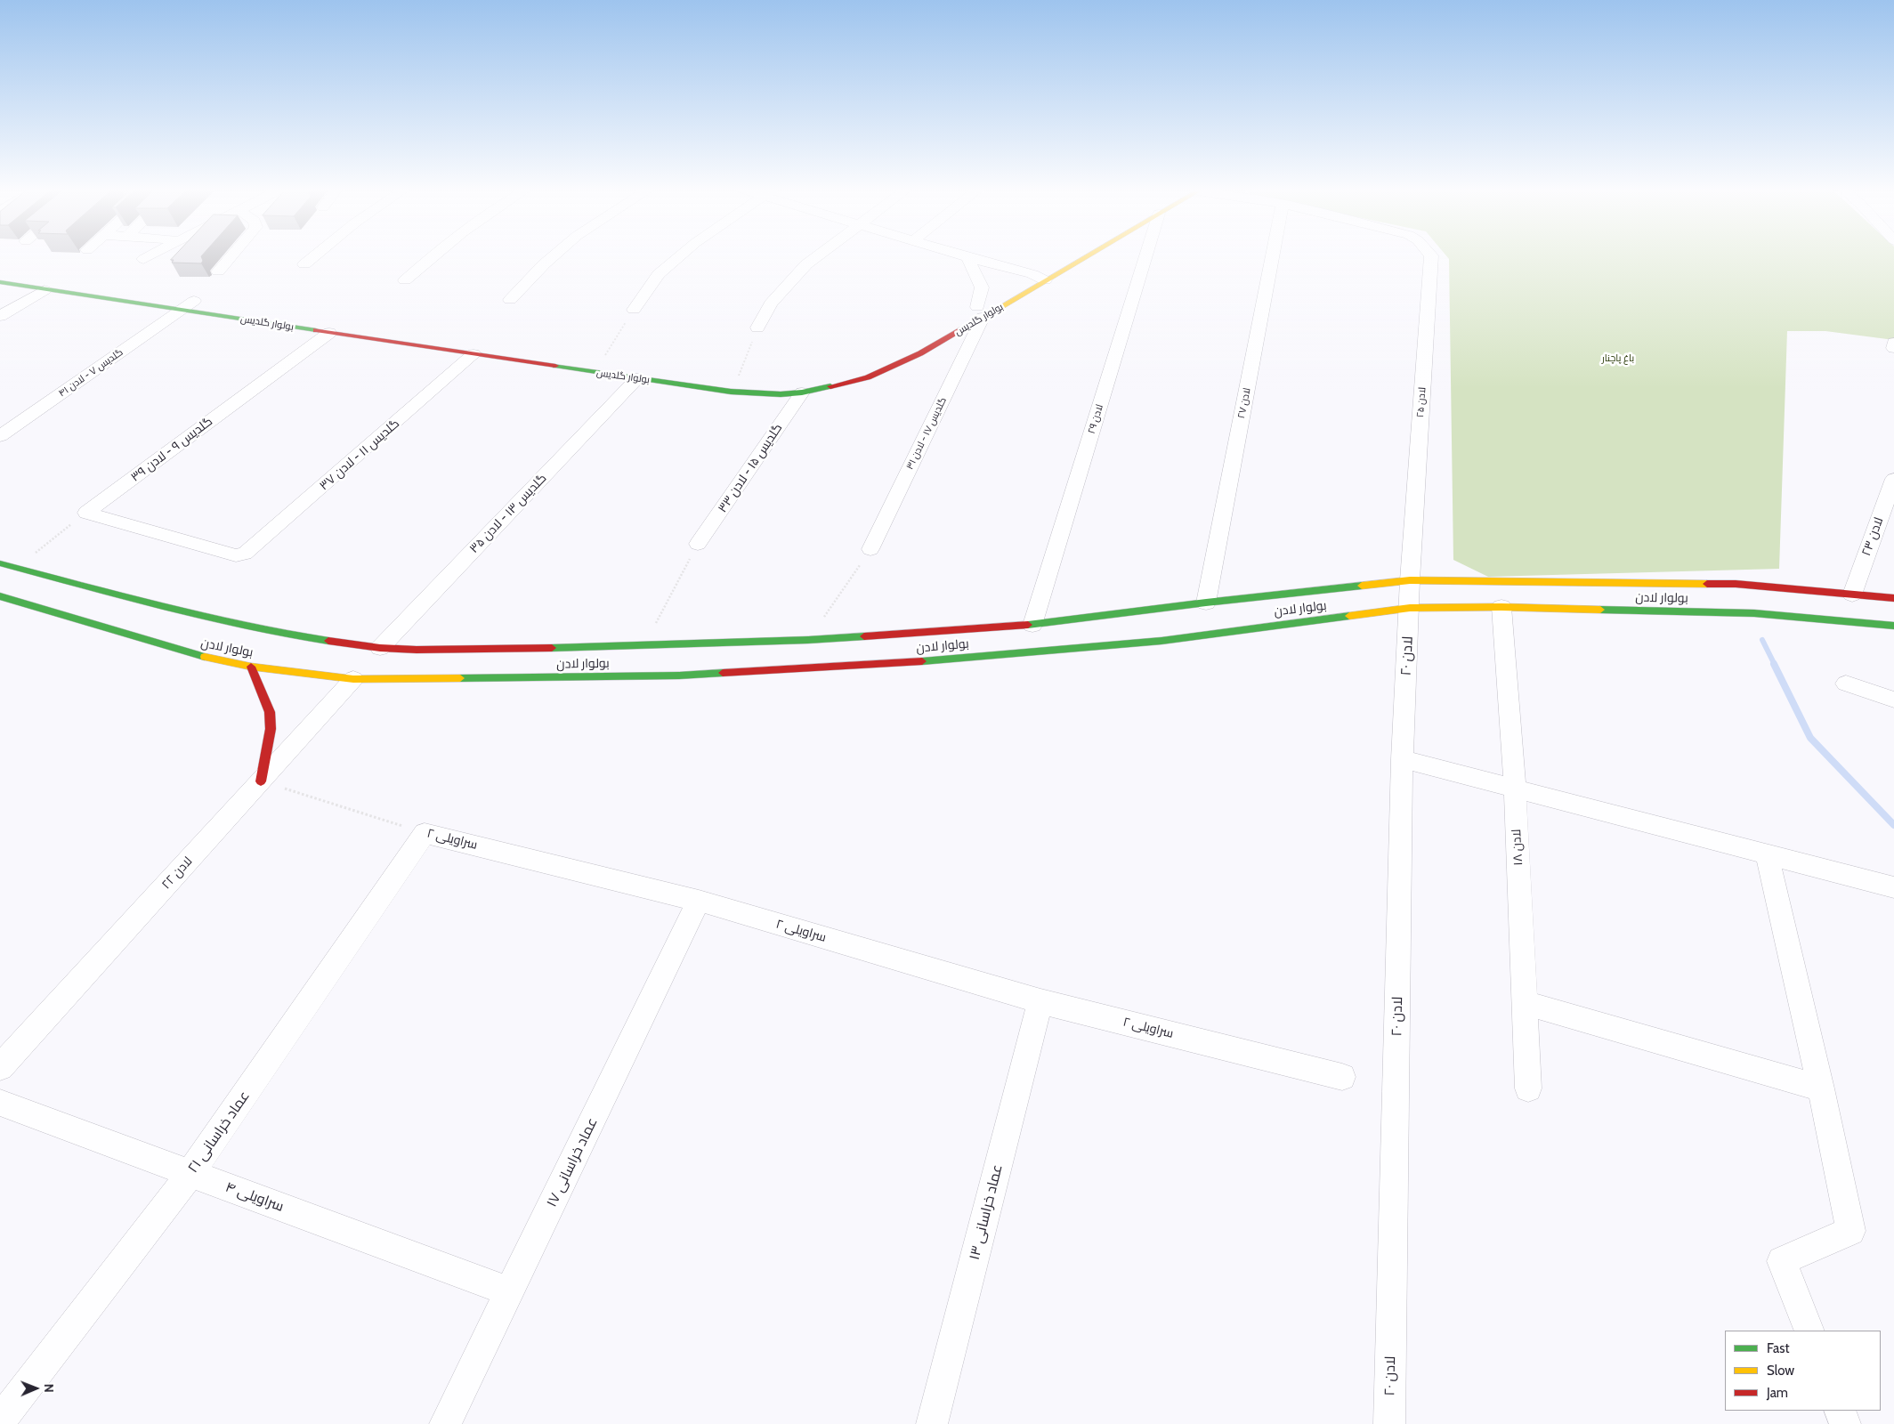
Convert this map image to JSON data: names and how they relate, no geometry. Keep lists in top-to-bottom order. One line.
{"streets":{"main road":["بولوار گلدیس","بولوار لادن"],"street":["گلدیس ۷ - لادن ۴۱","لادن ۲۵","لادن ۲۷","لادن ۲۹","گلدیس ۱۷ - لادن ۳۱","گلدیس ۹ - لادن ۳۹","گلدیس ۱۱ - لادن ۳۷","گلدیس ۱۵ - لادن ۳۳","گلدیس ۱۳ - لادن ۳۵","لادن ۲۳","لادن ۲۰","سراویلی ۲","لادن ۱۸","لادن ۲۲","عماد خراسانی ۲۱","عماد خراسانی ۱۷","سراویلی ۴","عماد خراسانی ۱۳"]},"crossings":[["بولوار گلدیس","گلدیس ۷ - لادن ۴۱"],["بولوار گلدیس","گلدیس ۱۷ - لادن ۳۱"],["بولوار گلدیس","گلدیس ۹ - لادن ۳۹"],["بولوار گلدیس","گلدیس ۱۱ - لادن ۳۷"],["بولوار گلدیس","گلدیس ۱۵ - لادن ۳۳"],["بولوار گلدیس","گلدیس ۱۳ - لادن ۳۵"],["لادن ۲۵","بولوار لادن"],["لادن ۲۵","لادن ۲۰"],["لادن ۲۷","بولوار لادن"],["لادن ۲۹","بولوار لادن"],["گلدیس ۹ - لادن ۳۹","گلدیس ۱۱ - لادن ۳۷"],["گلدیس ۱۳ - لادن ۳۵","بولوار لادن"],["لادن ۲۳","بولوار لادن"],["بولوار لادن","لادن ۲۰"],["بولوار لادن","لادن ۱۸"],["بولوار لادن","لادن ۲۲"],["سراویلی ۲","لادن ۲۲"],["سراویلی ۲","عماد خراسانی ۲۱"],["سراویلی ۲","عماد خراسانی ۱۷"],["سراویلی ۲","عماد خراسانی ۱۳"],["عماد خراسانی ۲۱","سراویلی ۴"],["عماد خراسانی ۱۷","سراویلی ۴"]],"parks":["باغ پاچنار"],"legend":["Fast","Slow","Jam"],"north":"right"}
